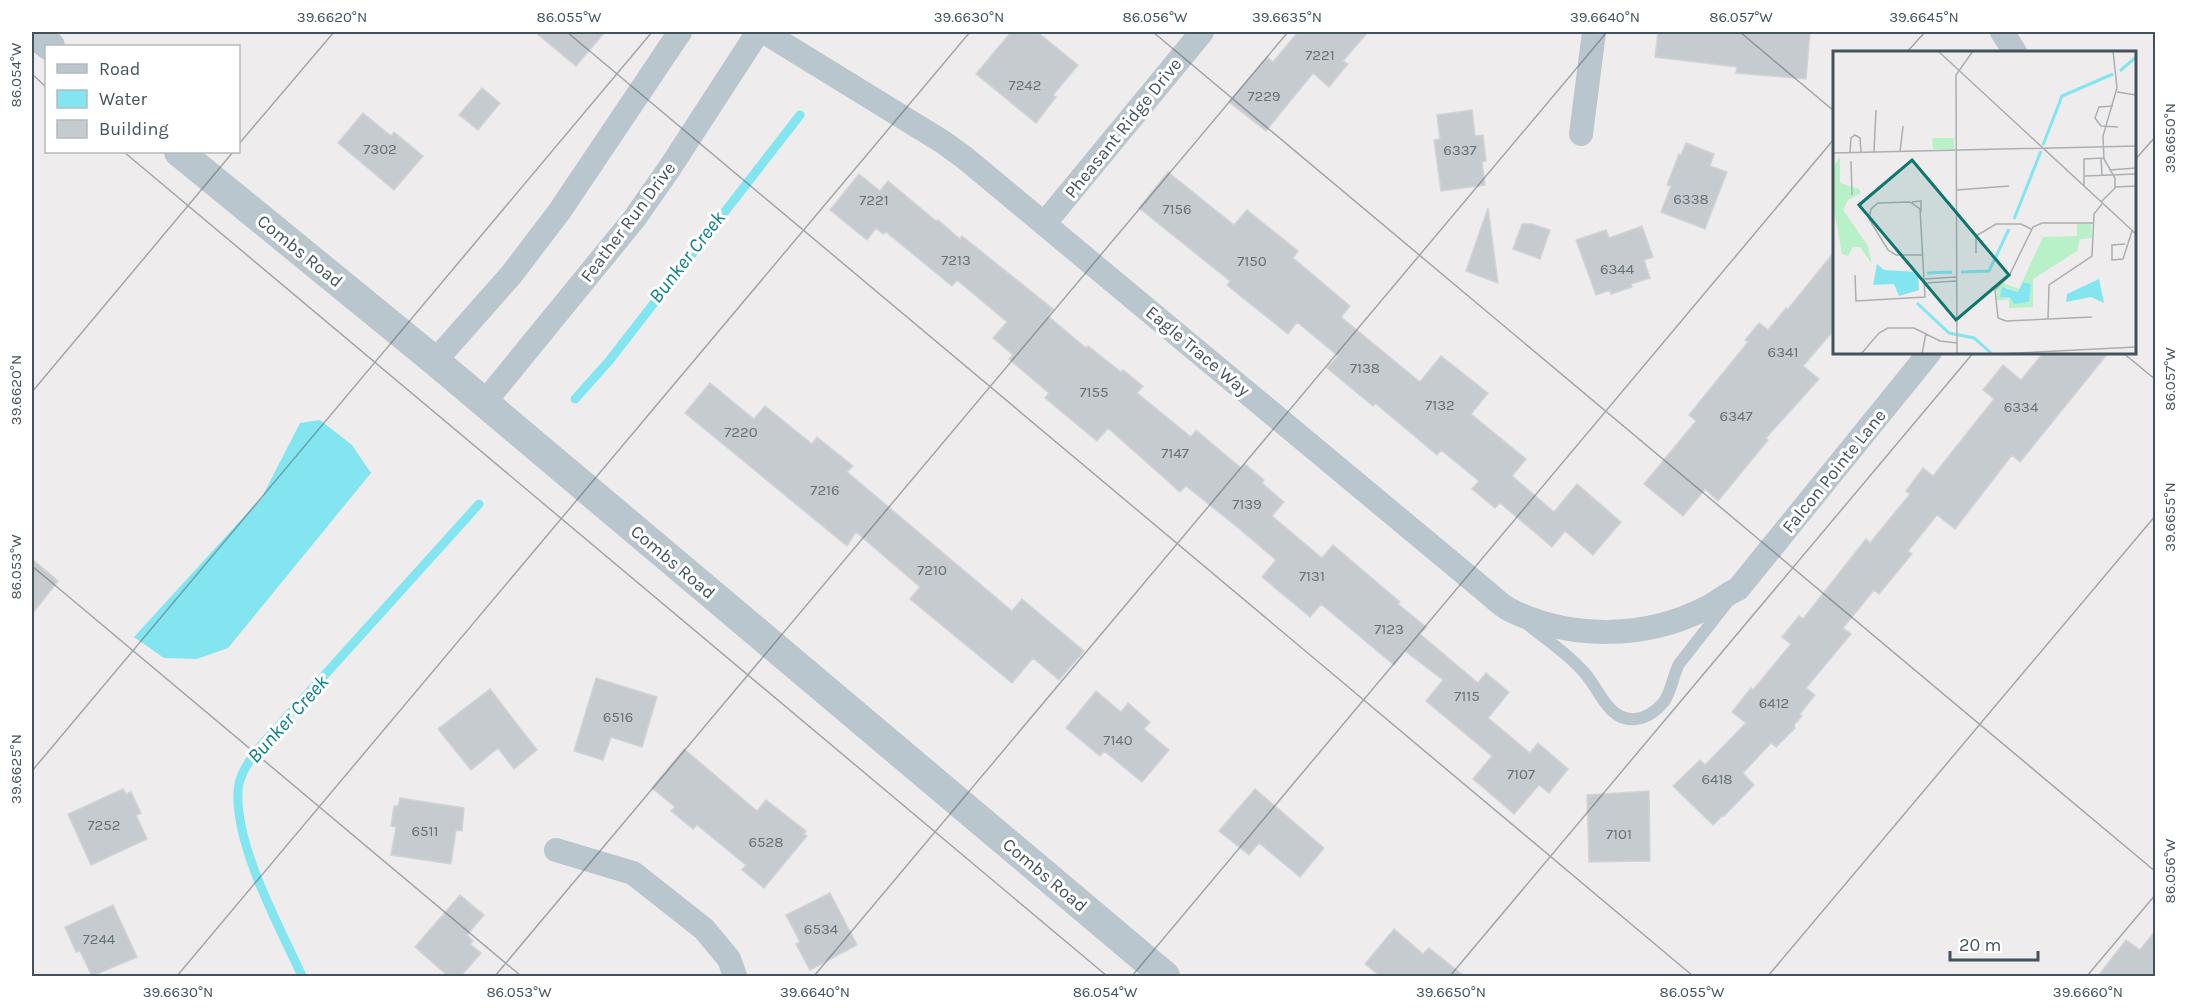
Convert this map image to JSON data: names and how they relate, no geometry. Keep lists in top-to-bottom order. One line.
{"streets":{"street":["Pheasant Ridge Drive","Feather Run Drive","Combs Road","Eagle Trace Way","Falcon Pointe Lane"]},"crossings":[["Pheasant Ridge Drive","Eagle Trace Way"],["Feather Run Drive","Combs Road"],["Eagle Trace Way","Falcon Pointe Lane"]],"water":["Bunker Creek"],"house_numbers":["7221","7242","7229","7302","6337","6338","7221","7156","7213","7150","6344","6341","7138","7155","7132","6334","6347","7220","7147","7216","7139","7210","7131","7123","7115","6412","6516","7140","7107","6418","7252","6511","7101","6528","6534","7244"],"legend":["Road","Water","Building"],"scale_bar":"20 m","coordinates":["39.6620°N","86.055°W","39.6630°N","86.056°W","39.6635°N","39.6640°N","86.057°W","39.6645°N","86.054°W","39.6650°N","39.6655°N","86.053°W","39.6625°N","39.6660°N"]}
